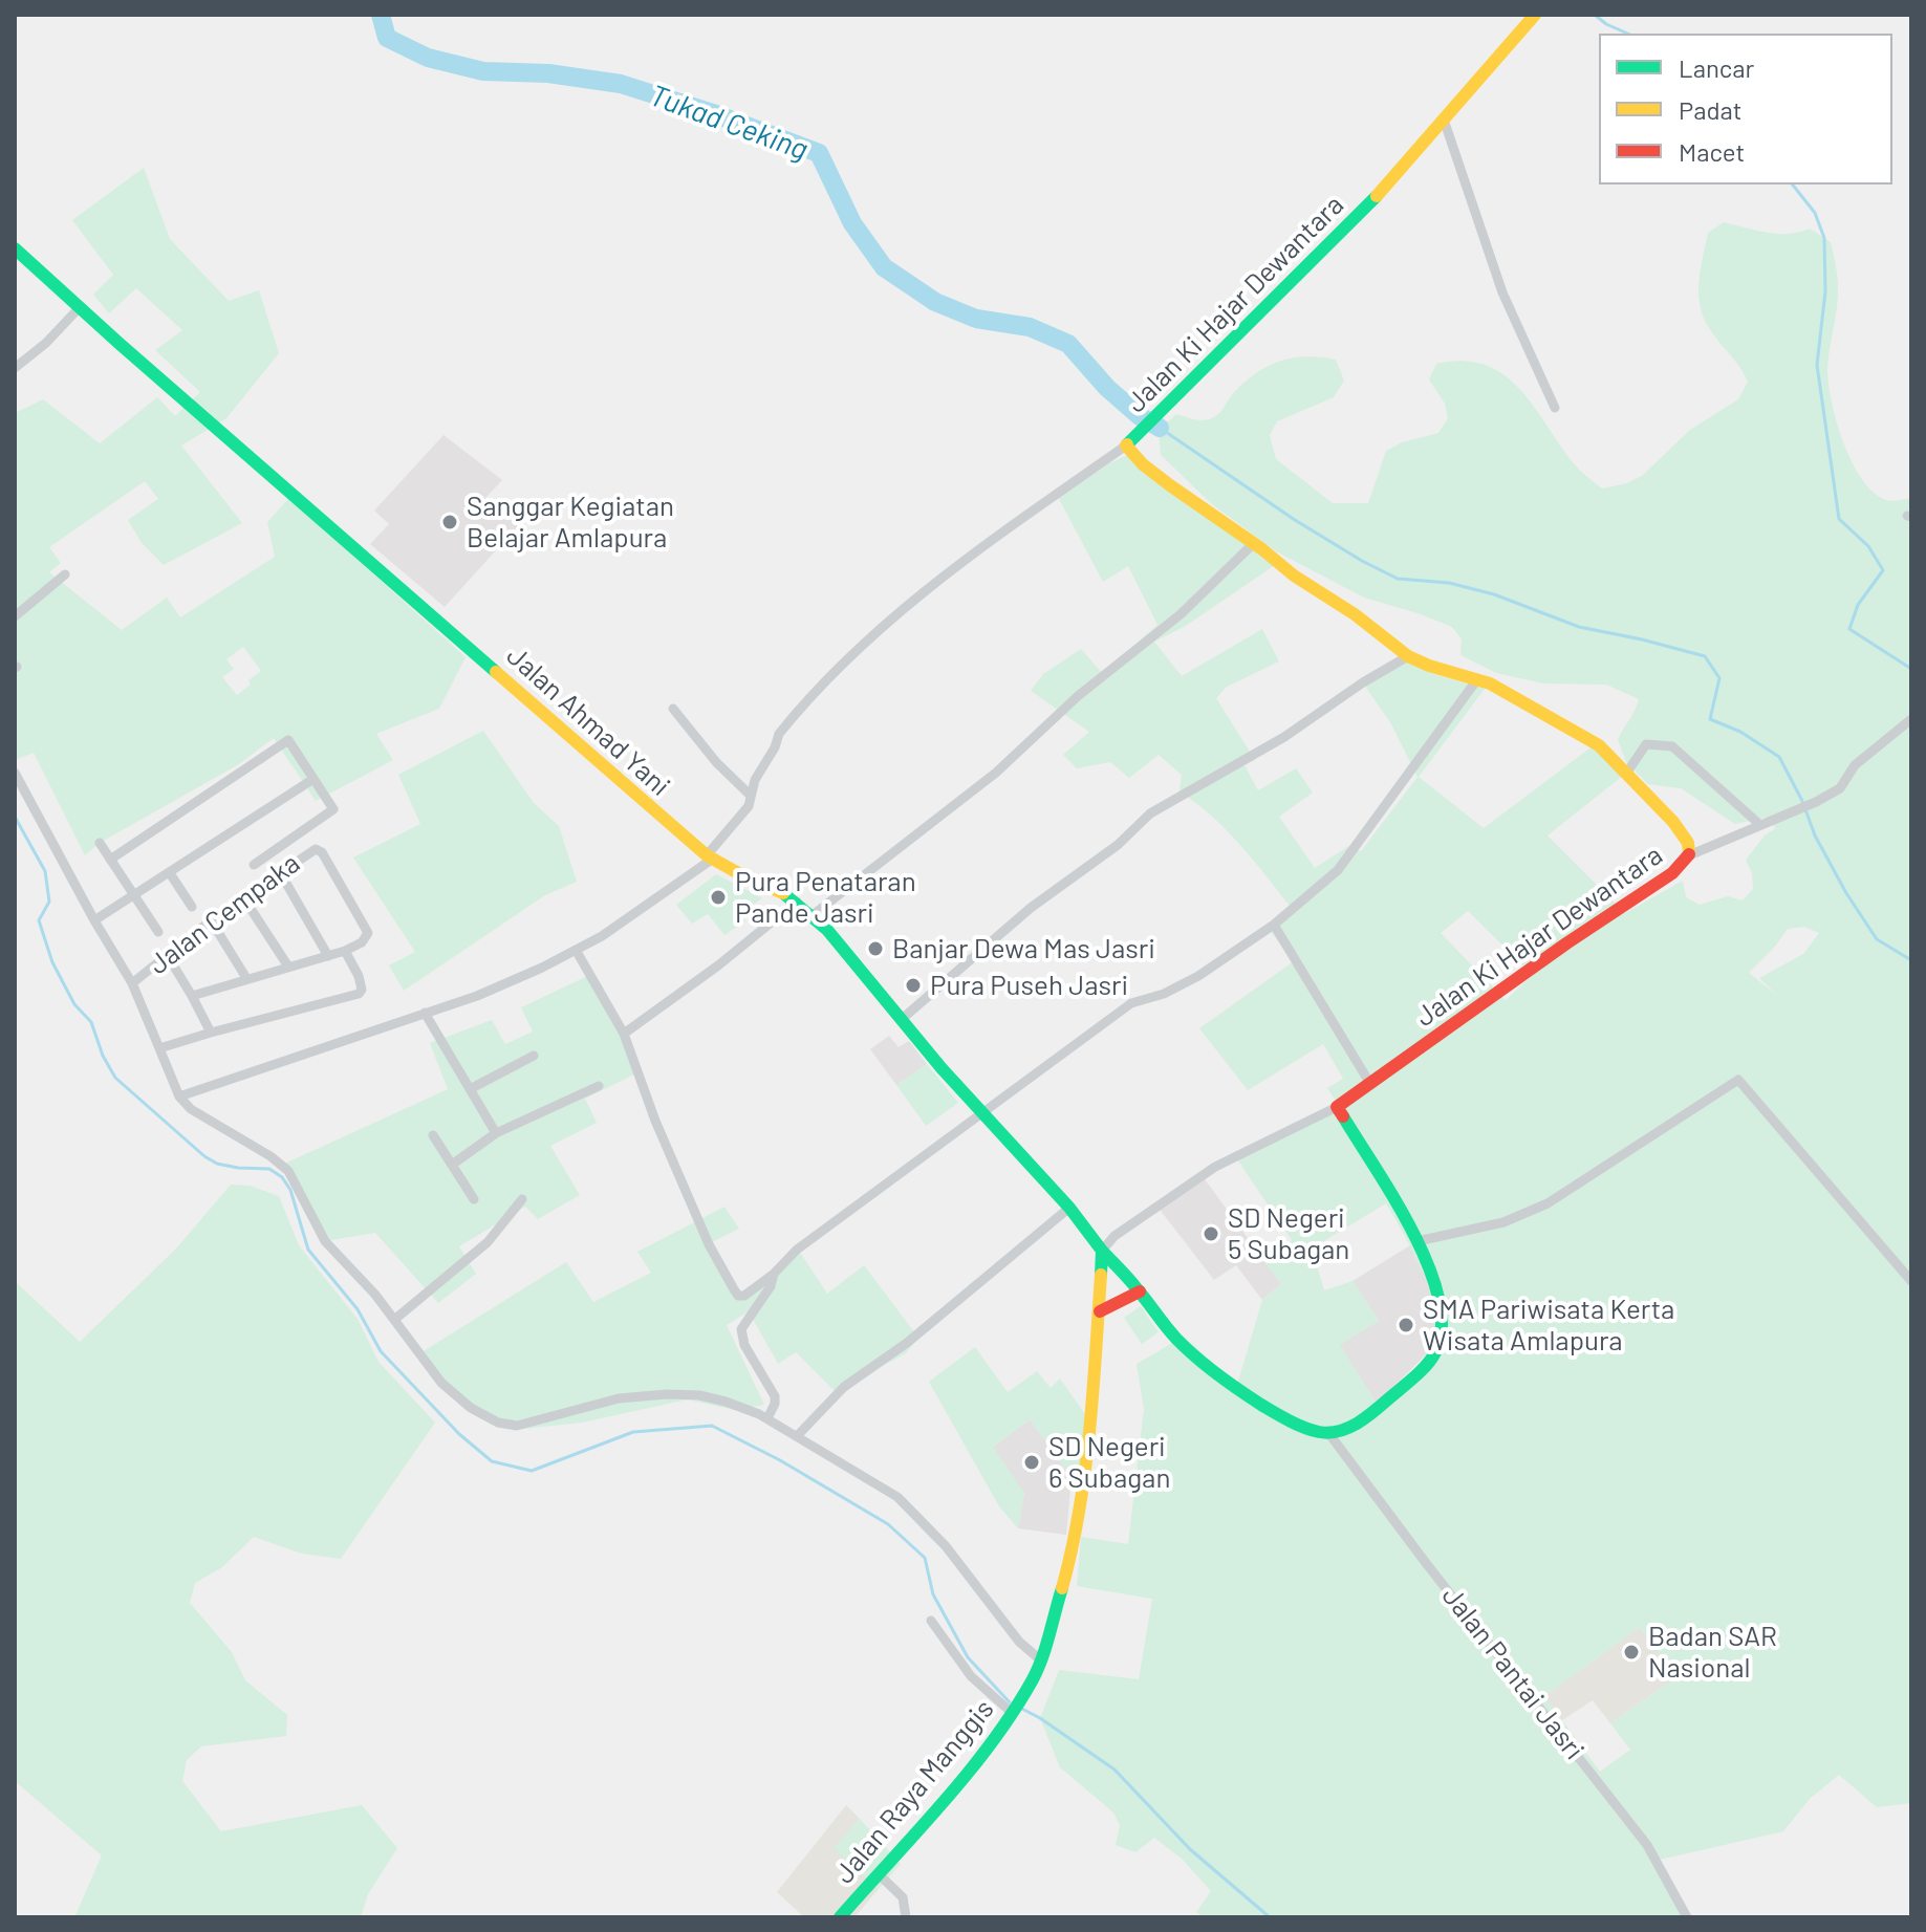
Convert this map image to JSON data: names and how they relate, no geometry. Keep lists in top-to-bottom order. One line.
{"streets":{"main road":["Jalan Ki Hajar Dewantara","Jalan Ahmad Yani","Jalan Raya Manggis"],"street":["Jalan Cempaka","Jalan Pantai Jasri"]},"crossings":[["Jalan Ahmad Yani","Jalan Raya Manggis"]],"water":["Tukad Ceking"],"places":["Sanggar Kegiatan Belajar Amlapura","Pura Penataran Pande Jasri","Banjar Dewa Mas Jasri","Pura Puseh Jasri","SD Negeri 5 Subagan","SMA Pariwisata Kerta Wisata Amlapura","SD Negeri 6 Subagan","Badan SAR Nasional"],"legend":["Lancar","Padat","Macet"]}
